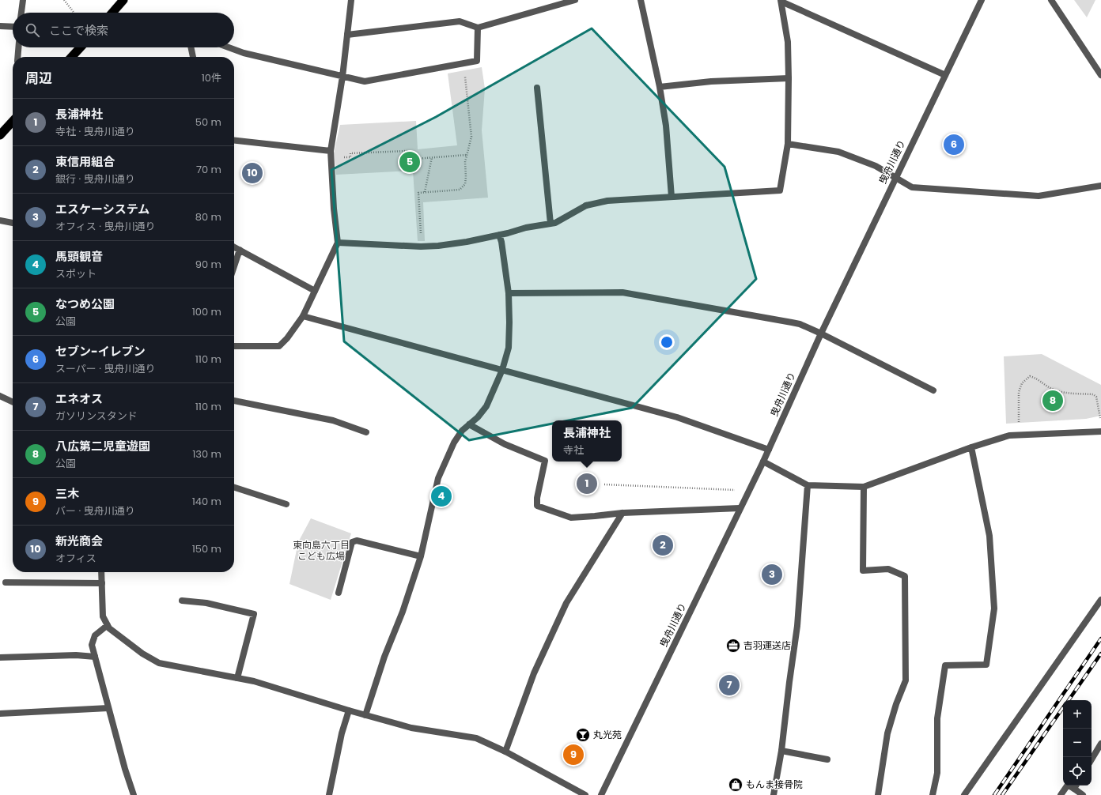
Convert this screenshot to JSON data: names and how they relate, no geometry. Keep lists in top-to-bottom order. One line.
{"streets":{"street":["曳舟川通り"]},"parks":["東向島六丁目 こども広場"],"places":{"office":["吉羽運送店"],"bar":["丸光苑"],"shop":["もんま接骨院"]},"page":{"search":"ここで検索","heading":["周辺","10件"],"list":[{"mark":"1","name":"長浦神社","note":"寺社 · 曳舟川通り","value":"50 m"},{"mark":"2","name":"東信用組合","note":"銀行 · 曳舟川通り","value":"70 m"},{"mark":"3","name":"エスケーシステム","note":"オフィス · 曳舟川通り","value":"80 m"},{"mark":"4","name":"馬頭観音","note":"スポット","value":"90 m"},{"mark":"5","name":"なつめ公園","note":"公園","value":"100 m"},{"mark":"6","name":"セブン-イレブン","note":"スーパー · 曳舟川通り","value":"110 m"},{"mark":"7","name":"エネオス","note":"ガソリンスタンド","value":"110 m"},{"mark":"8","name":"八広第二児童遊園","note":"公園","value":"130 m"},{"mark":"9","name":"三木","note":"バー · 曳舟川通り","value":"140 m"},{"mark":"10","name":"新光商会","note":"オフィス","value":"150 m"}],"pins":["6","5","10","8","1","4","2","3","7","9"],"popup":["長浦神社","寺社"],"map_buttons":["+","−"]}}
